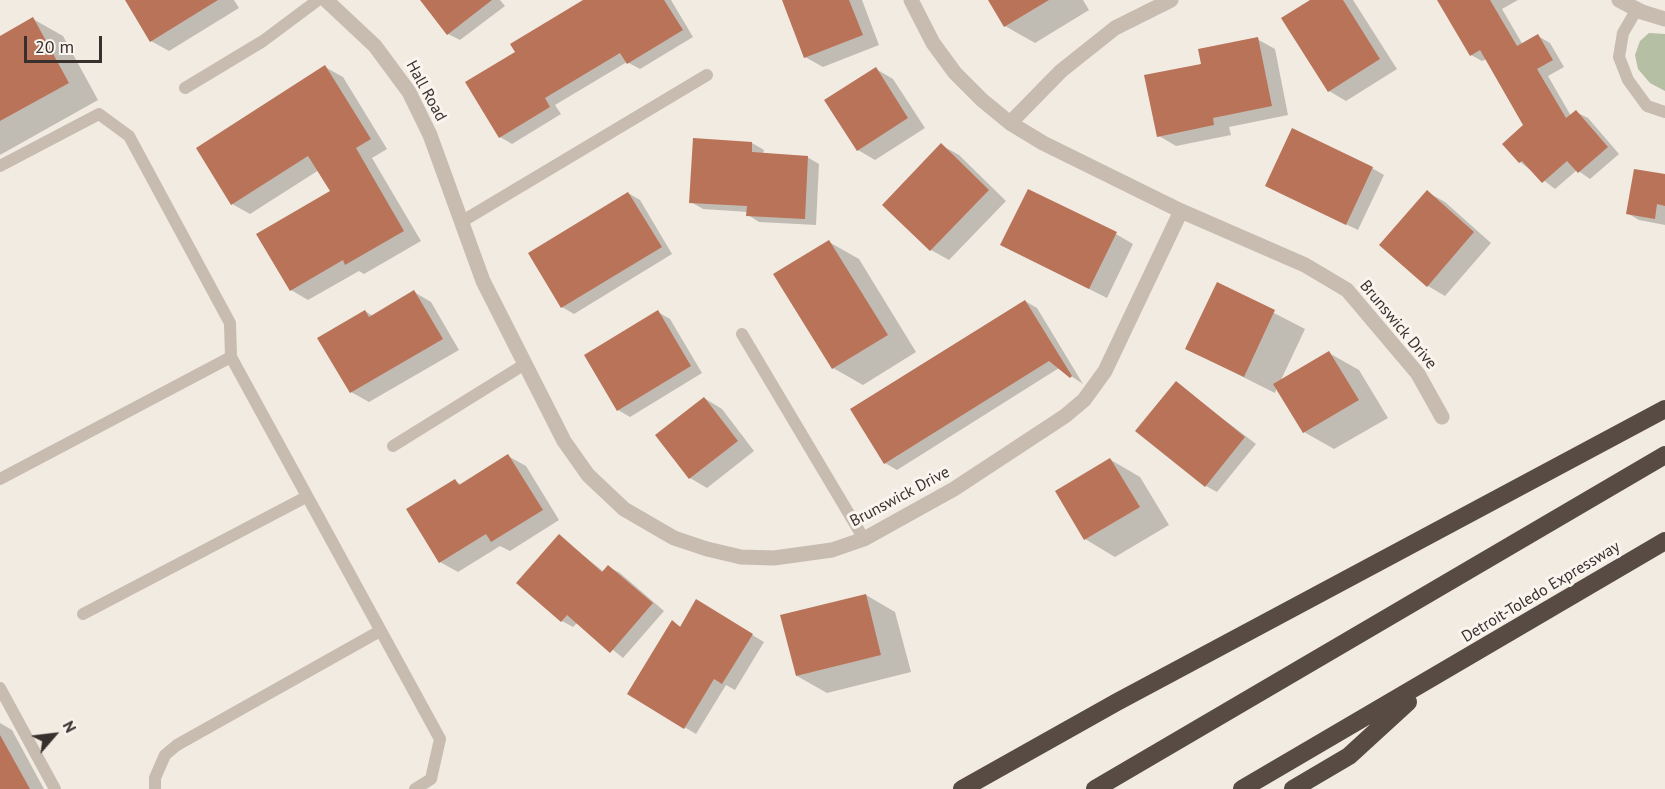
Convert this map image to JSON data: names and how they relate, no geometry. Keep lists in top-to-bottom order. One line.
{"streets":{"highway":["Detroit-Toledo Expressway"],"street":["Hall Road","Brunswick Drive"]},"crossings":[["Hall Road","Brunswick Drive"]],"scale_bar":"20 m","north":"top right"}
